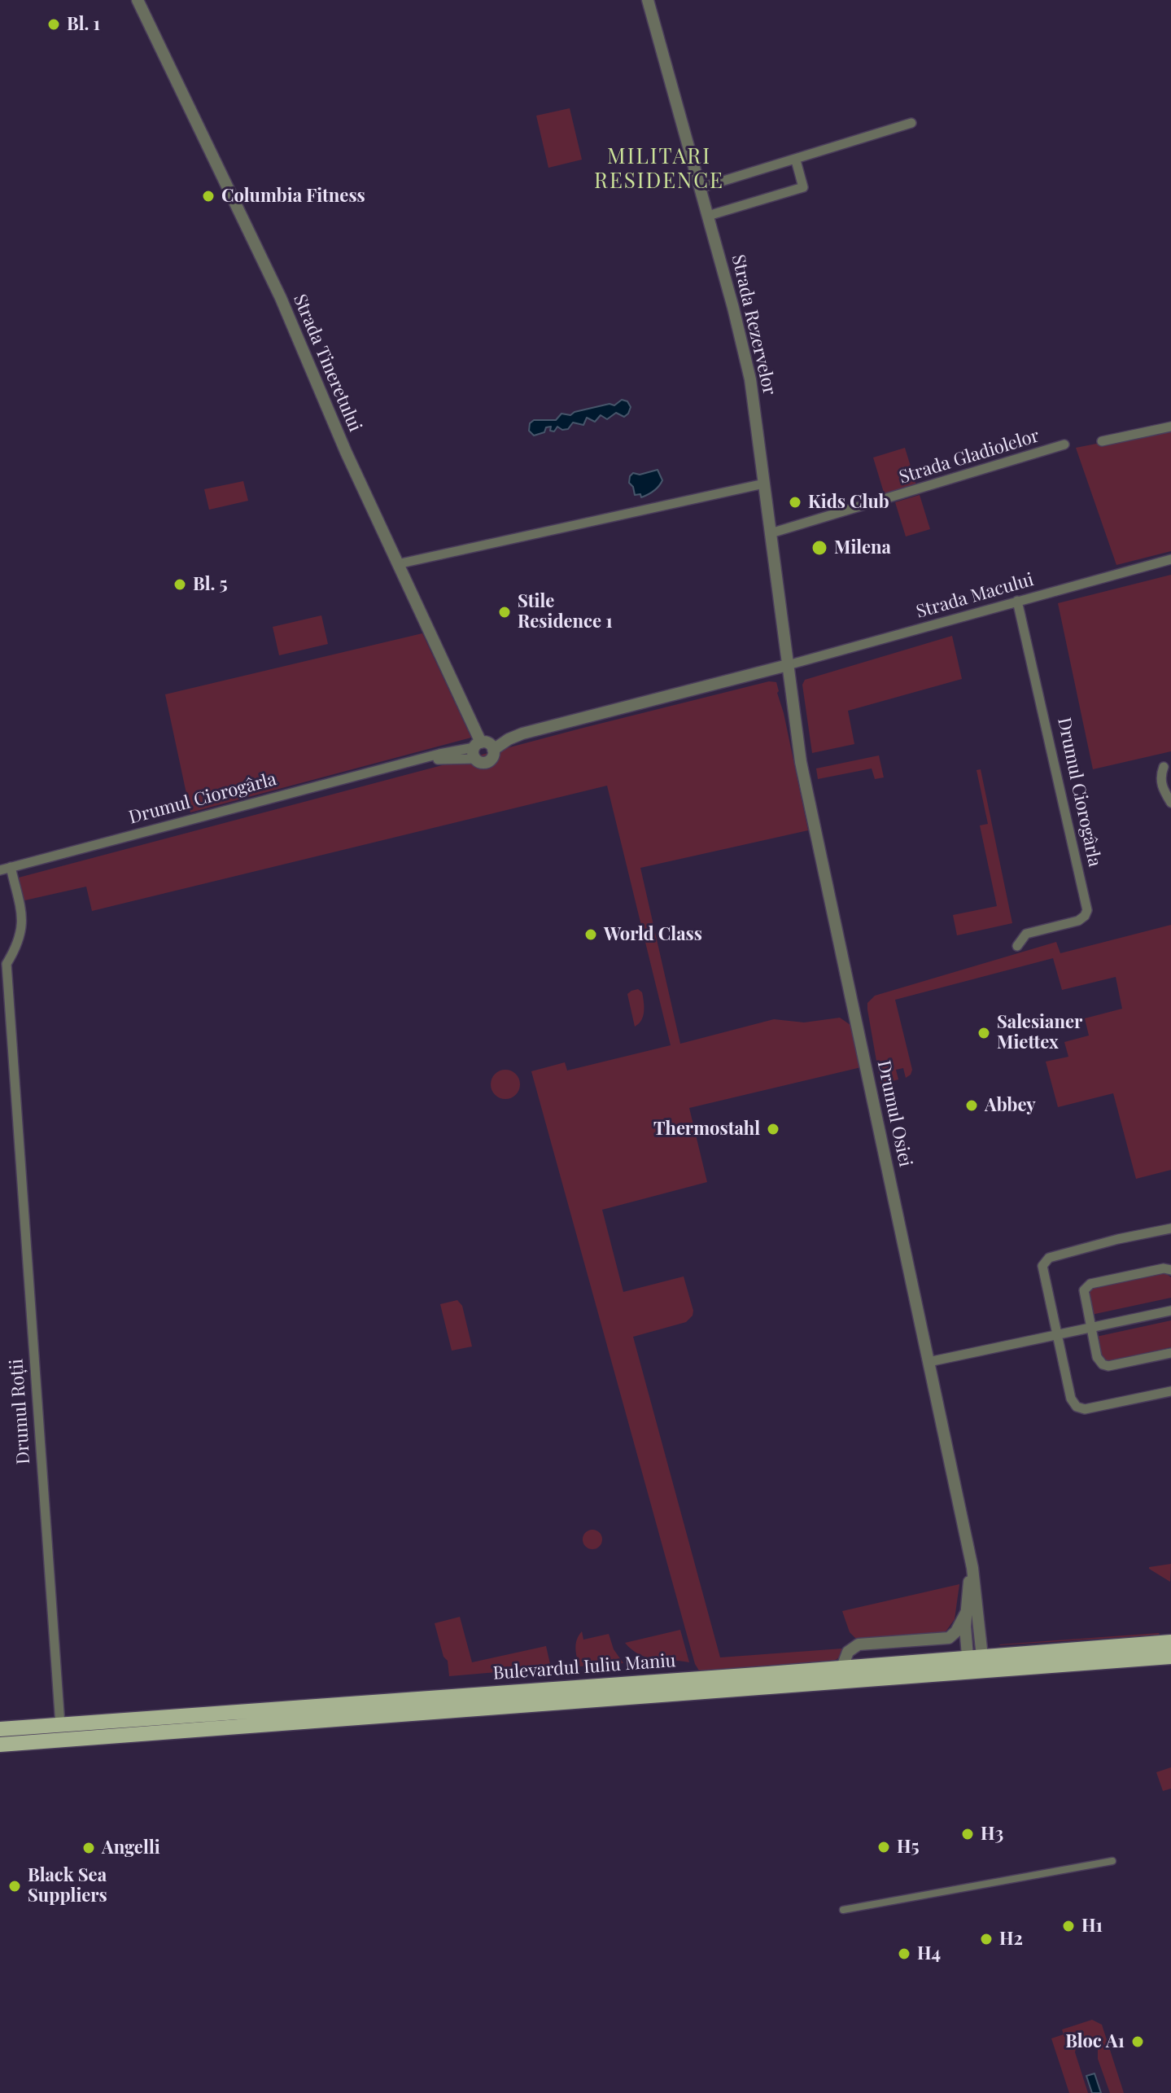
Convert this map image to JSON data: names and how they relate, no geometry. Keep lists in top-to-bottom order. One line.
{"streets":{"main road":["Bulevardul Iuliu Maniu"],"street":["Strada Rezervelor","Strada Tineretului","Strada Gladiolelor","Strada Macului","Drumul Ciorogârla","Drumul Osiei","Drumul Roții"]},"crossings":[["Strada Rezervelor","Strada Gladiolelor"],["Strada Rezervelor","Strada Macului"],["Strada Rezervelor","Drumul Osiei"],["Strada Tineretului","Drumul Ciorogârla"],["Strada Macului","Drumul Ciorogârla"],["Strada Macului","Drumul Osiei"],["Drumul Ciorogârla","Drumul Roții"],["Drumul Osiei","Bulevardul Iuliu Maniu"],["Drumul Roții","Bulevardul Iuliu Maniu"]],"districts":["MILITARI RESIDENCE"],"places":["Bl. 1","Columbia Fitness","Kids Club","Milena","Bl. 5","Stile Residence 1","World Class","Salesianer Miettex","Abbey","Thermostahl","H3","H5","Angelli","Black Sea Suppliers","H1","H2","H4","Bloc A1"]}
